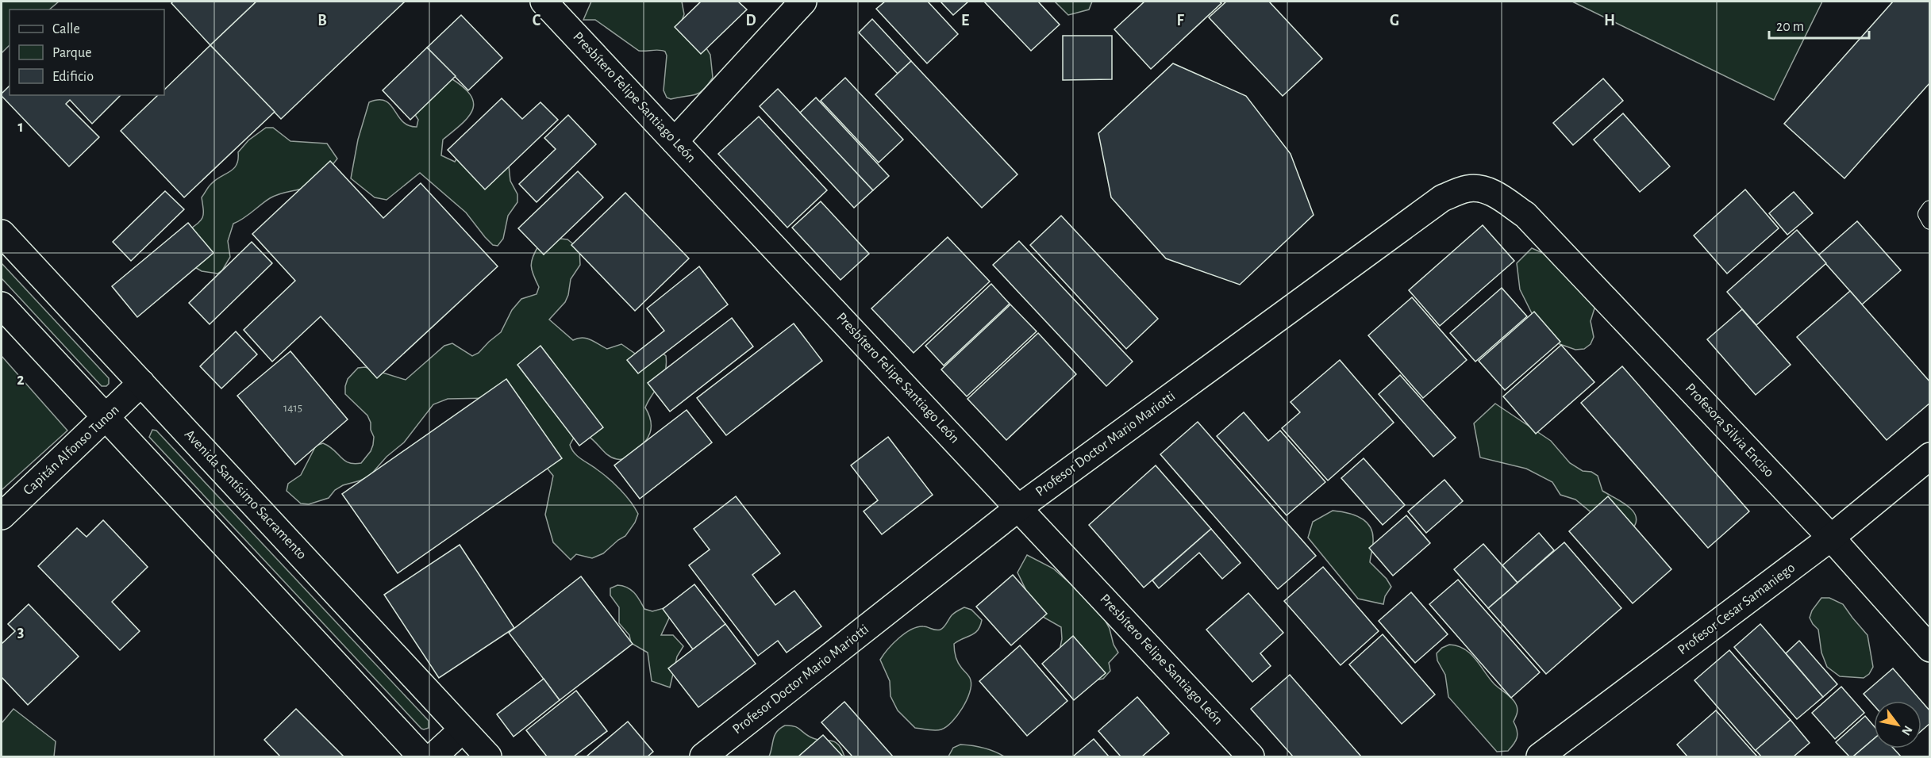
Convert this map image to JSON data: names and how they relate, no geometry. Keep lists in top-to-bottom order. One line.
{"streets":{"street":["Presbítero Felipe Santiago León","Profesora Silvia Enciso","Profesor Doctor Mario Mariotti","Capitán Alfonso Tunon","Avenida Santísimo Sacramento","Profesor Cesar Samaniego"]},"crossings":[["Presbítero Felipe Santiago León","Profesor Doctor Mario Mariotti"],["Profesora Silvia Enciso","Profesor Doctor Mario Mariotti"],["Profesora Silvia Enciso","Profesor Cesar Samaniego"],["Capitán Alfonso Tunon","Avenida Santísimo Sacramento"]],"house_numbers":["1415"],"legend":["Calle","Parque","Edificio"],"scale_bar":"20 m","north":"bottom right","grid":{"columns":["B","C","D","E","F","G","H"],"rows":["1","2","3"]}}
